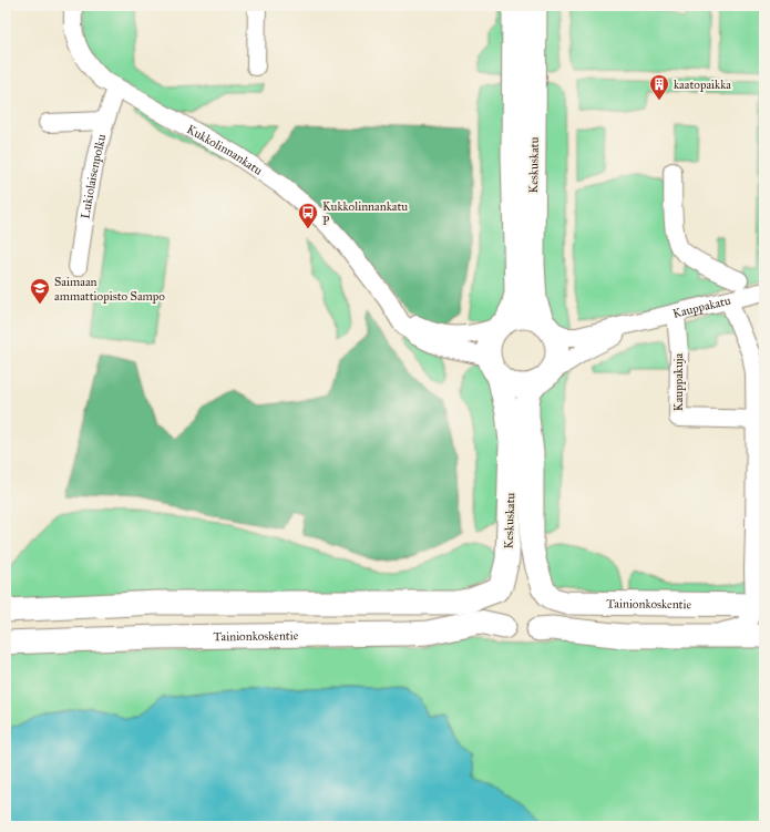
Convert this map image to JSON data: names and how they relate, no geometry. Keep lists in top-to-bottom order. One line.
{"streets":{"main road":["Keskuskatu","Tainionkoskentie"],"street":["Kukkolinnankatu","Lukiolaisenpolku","Kauppakatu","Kauppakuja"]},"crossings":[["Kukkolinnankatu","Keskuskatu"],["Kukkolinnankatu","Lukiolaisenpolku"],["Kukkolinnankatu","Kauppakatu"],["Keskuskatu","Kauppakatu"],["Keskuskatu","Tainionkoskentie"],["Kauppakatu","Kauppakuja"]],"places":{"building":["kaatopaikka"],"bus stop":["Kukkolinnankatu P"],"school or university":["Saimaan ammattiopisto Sampo"]}}
